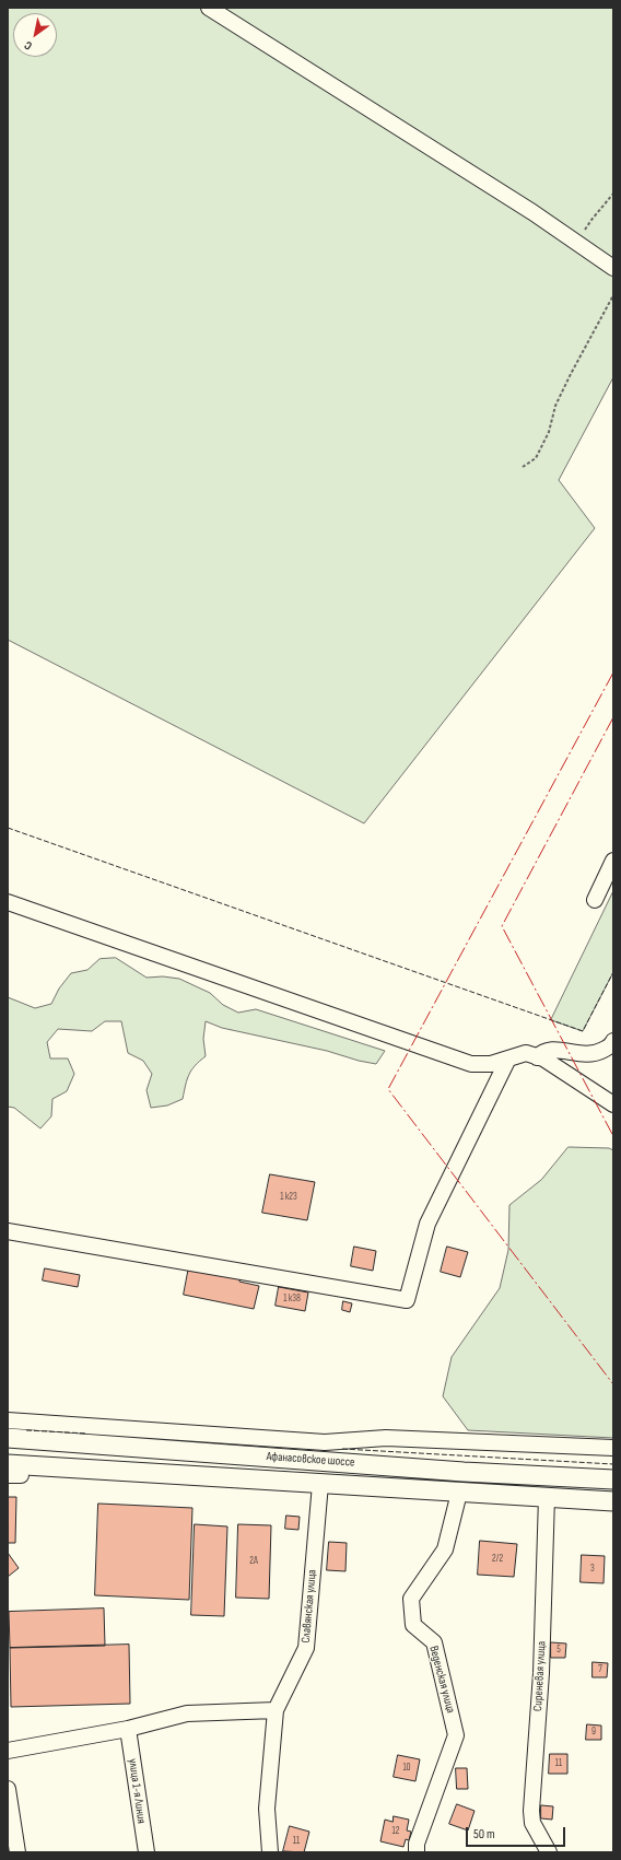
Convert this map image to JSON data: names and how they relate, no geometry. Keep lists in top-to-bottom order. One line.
{"streets":{"main road":["Афанасовское шоссе"],"street":["Славянская улица","Сиреневая улица","Веденская улица","улица 1-я Линия"]},"crossings":[["Афанасовское шоссе","Славянская улица"],["Афанасовское шоссе","Сиреневая улица"],["Афанасовское шоссе","Веденская улица"]],"house_numbers":["1 к23","1 к38","2/2","2А","3","5","7","9","11","10","12","11"],"scale_bar":"50 m","north":"bottom left"}
